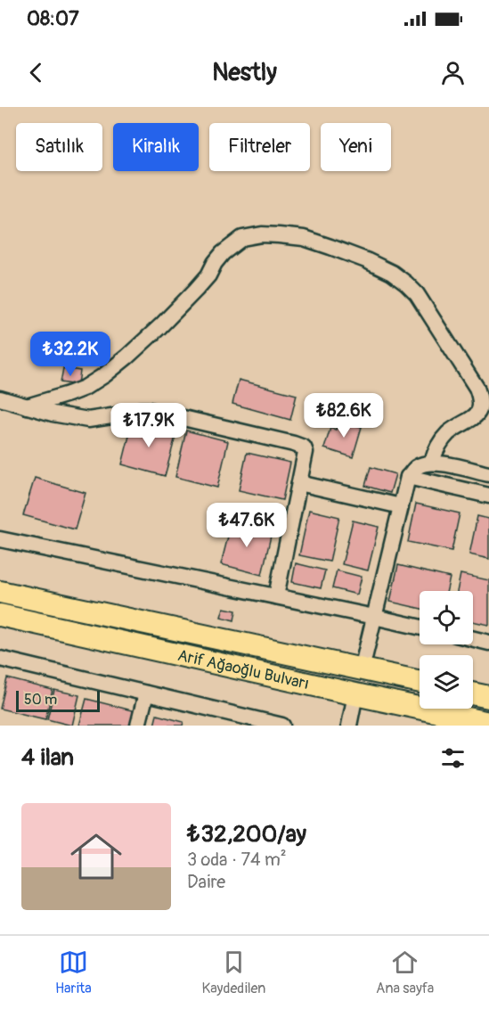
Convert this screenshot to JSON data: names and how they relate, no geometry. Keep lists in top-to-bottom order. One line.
{"streets":{"highway":["Arif Ağaoğlu Bulvarı"]},"scale_bar":"50 m","page":{"status":"08:07","header":"Nestly","chip":["Satılık","Kiralık","Filtreler","Yeni"],"price":["₺32.2K","₺82.6K","₺17.9K","₺47.6K"],"scale":"50 m","heading":"4 ilan","list":[{"name":"₺32,200/ay","note":"3 oda · 74 m² · Daire"}],"tabs":["Harita","Kaydedilen","Ana sayfa"]}}
